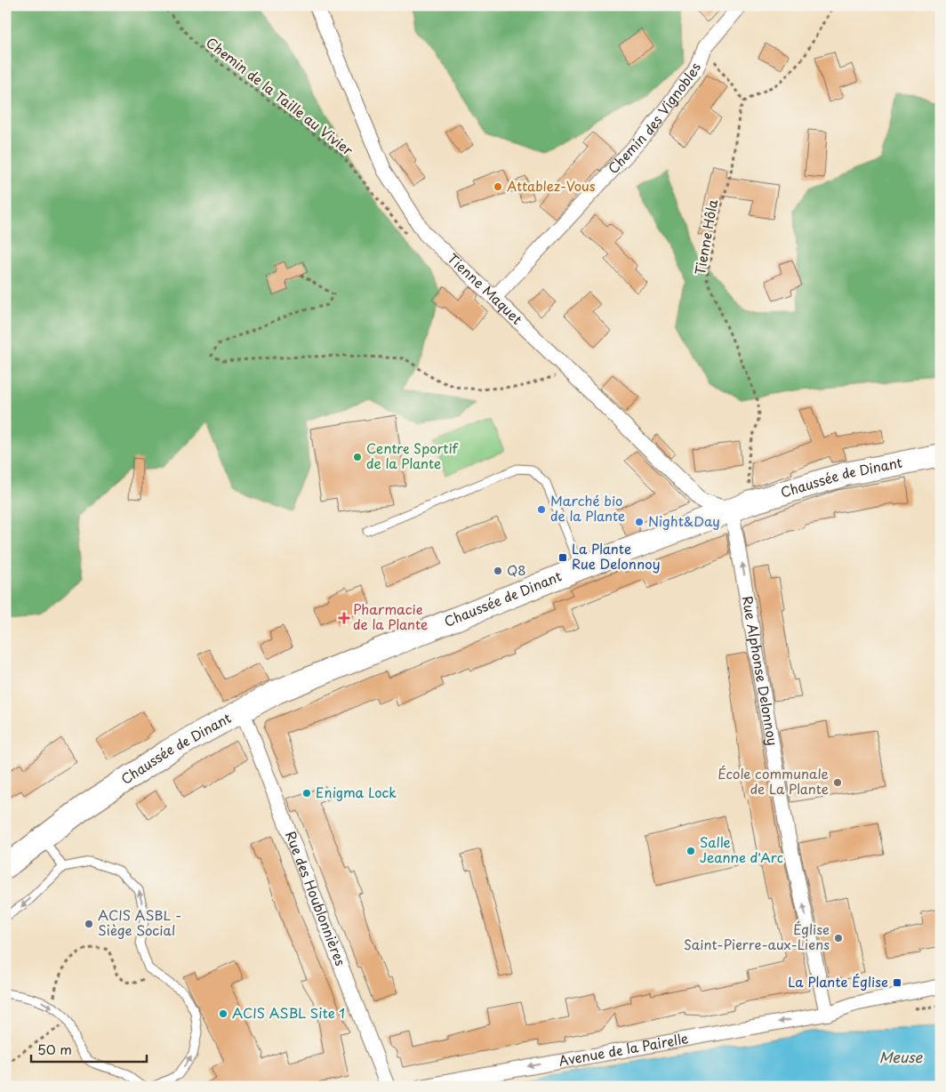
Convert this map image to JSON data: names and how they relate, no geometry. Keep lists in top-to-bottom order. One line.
{"streets":{"main road":["Chaussée de Dinant"],"street":["Chemin des Vignobles","Tienne Maquet","Rue Alphonse Delonnoy","Rue des Houblonnières","Avenue de la Pairelle"],"path":["Chemin de la Taille au Vivier","Tienne Hôla"]},"crossings":[["Chemin des Vignobles","Tienne Maquet"],["Tienne Hôla","Tienne Maquet"],["Tienne Hôla","Chaussée de Dinant"],["Tienne Hôla","Rue Alphonse Delonnoy"],["Tienne Maquet","Chaussée de Dinant"],["Tienne Maquet","Rue Alphonse Delonnoy"],["Chaussée de Dinant","Rue Alphonse Delonnoy"],["Chaussée de Dinant","Rue des Houblonnières"],["Rue Alphonse Delonnoy","Avenue de la Pairelle"]],"one_way":["Rue Alphonse Delonnoy","Avenue de la Pairelle"],"water":["Meuse"],"places":{"other":["Attablez-Vous","Centre Sportif de la Plante","Marché bio de la Plante","Night&Day","Q8","École communale de La Plante","Enigma Lock","Salle Jeanne d'Arc","ACIS ASBL - Siège Social","Église Saint-Pierre-aux-Liens","ACIS ASBL Site 1"],"transit":["La Plante Rue Delonnoy","La Plante Église"],"health":["Pharmacie de la Plante"]},"scale_bar":"50 m"}
